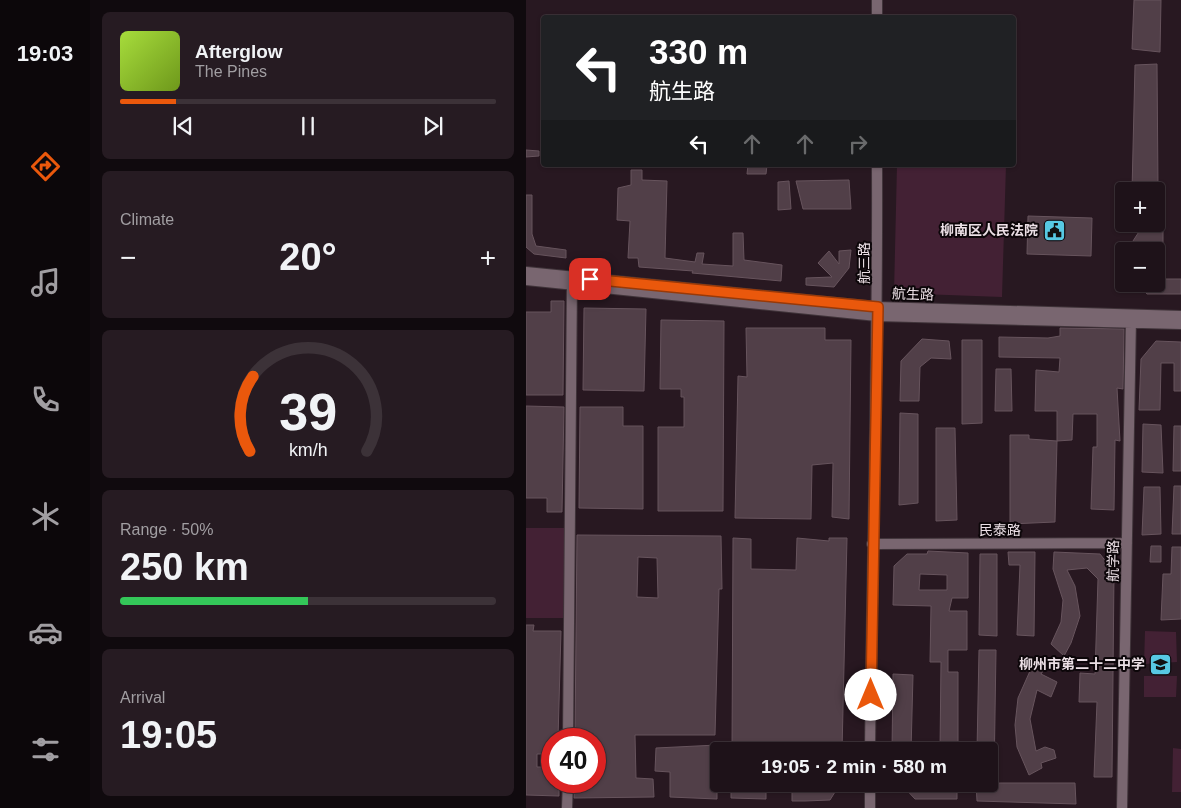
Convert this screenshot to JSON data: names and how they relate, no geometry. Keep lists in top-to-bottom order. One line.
{"streets":{"street":["航三路","民泰路","航学路"]},"crossings":[["航三路","民泰路"],["民泰路","航学路"]],"places":{"public building":["柳南区人民法院"],"school or university":["柳州市第二十二中学"]},"page":{"tabs":"19:03","turn":["330 m","航生路"],"song":["Afterglow","The Pines"],"tile":["Climate",["Range · 50%","250 km"],["Arrival","19:05"]],"map_buttons":["+","−"],"heat":["−","20°","+"],"limit":"40","trip":"19:05 · 2 min · 580 m","gauge":["39","km/h"]}}
